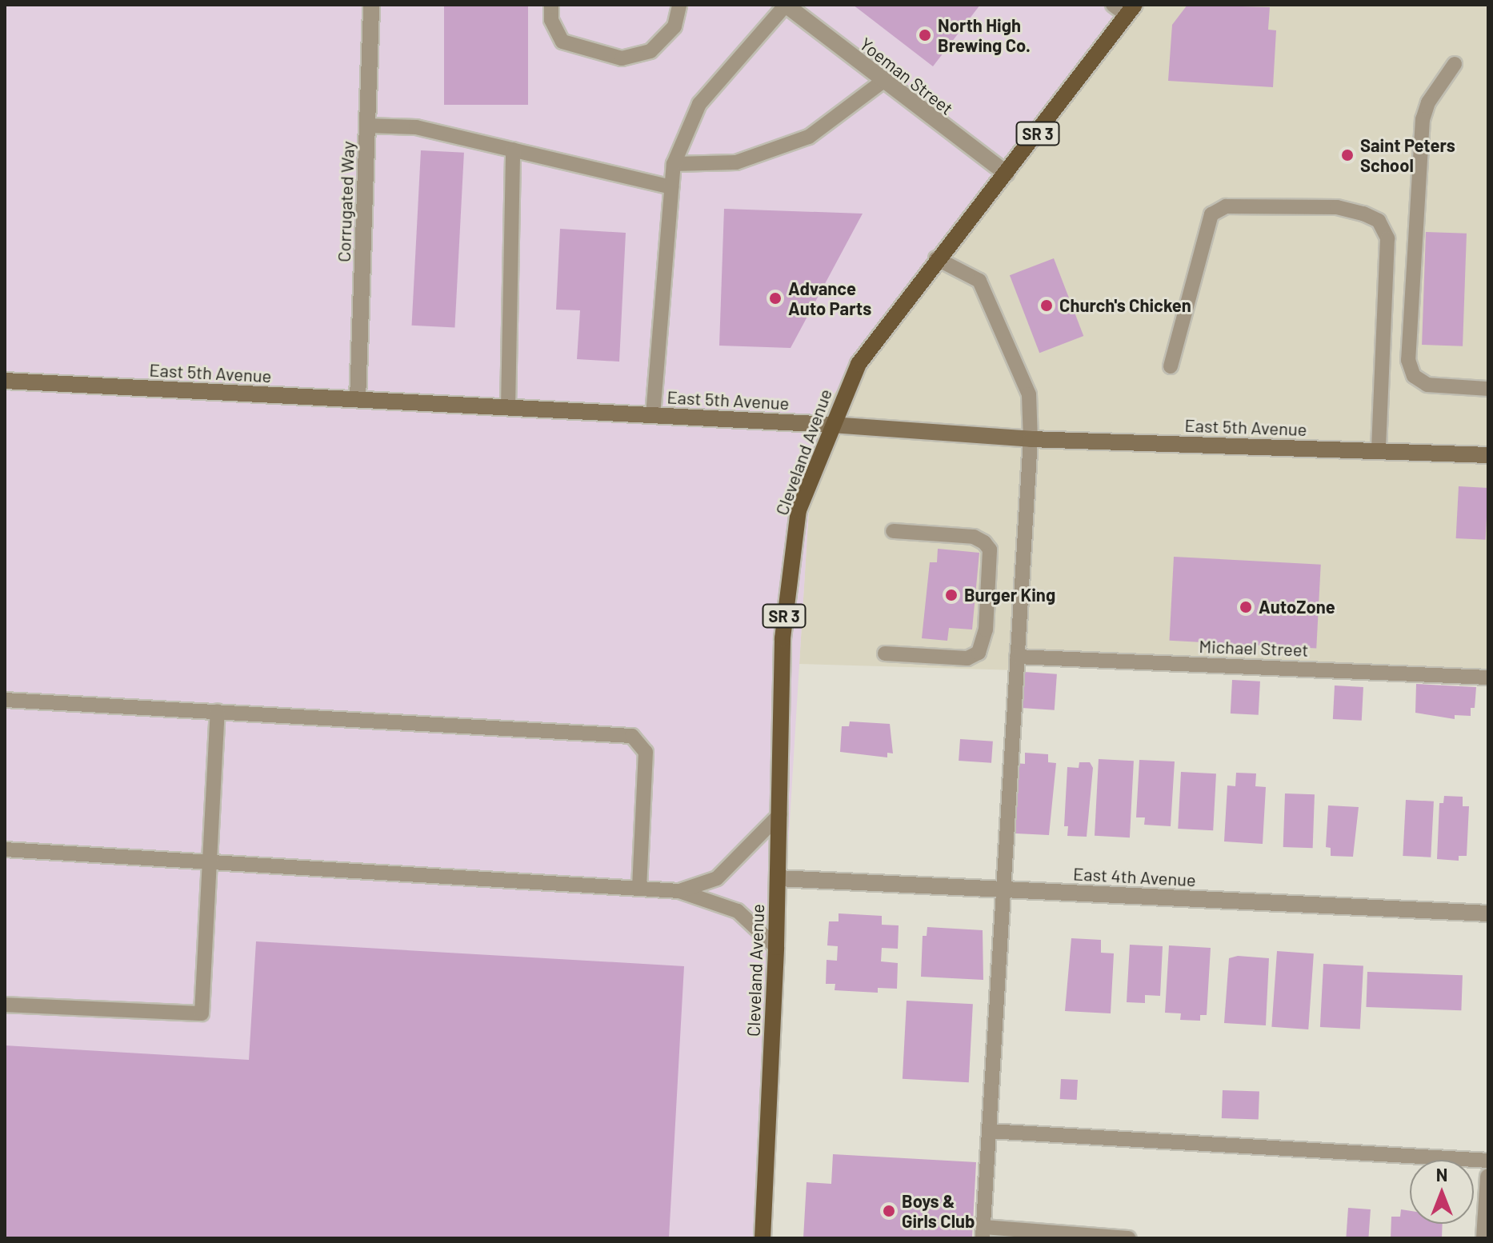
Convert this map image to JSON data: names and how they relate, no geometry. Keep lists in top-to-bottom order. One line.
{"streets":{"main road":["SR 3","East 5th Avenue","Cleveland Avenue"],"street":["Yoeman Street","Corrugated Way","East 4th Avenue"],"lane":["Michael Street"]},"crossings":[["Yoeman Street","Cleveland Avenue"],["Corrugated Way","East 5th Avenue"],["East 5th Avenue","Cleveland Avenue"],["Cleveland Avenue","East 4th Avenue"]],"places":["North High Brewing Co.","Saint Peters School","Advance Auto Parts","Church's Chicken","Burger King","AutoZone","Boys & Girls Club"],"north":"top"}
